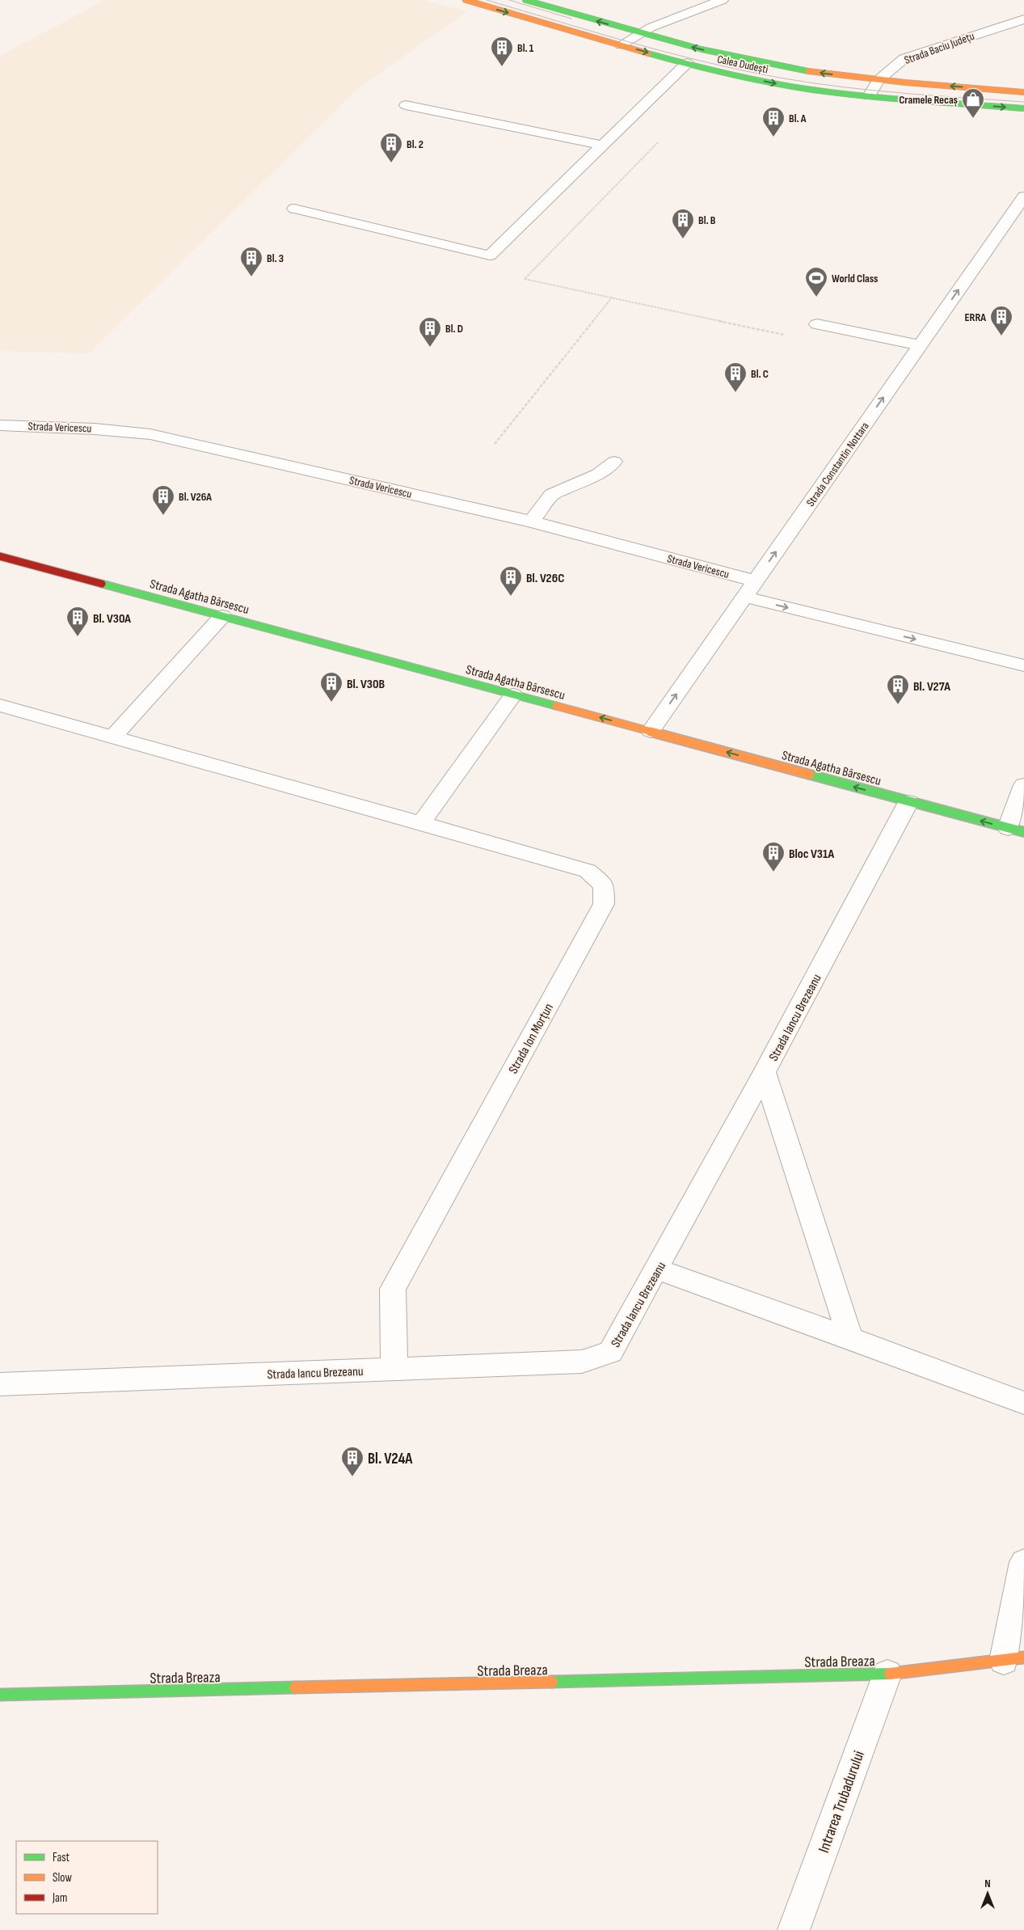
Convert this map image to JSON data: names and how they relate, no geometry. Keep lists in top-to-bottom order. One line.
{"streets":{"main road":["Calea Dudești","Strada Agatha Bârsescu","Strada Breaza"],"street":["Strada Baciu Județu","Strada Vericescu","Strada Constantin Nottara","Strada Iancu Brezeanu","Strada Ion Morțun","Intrarea Trubadurului"]},"crossings":[["Strada Baciu Județu","Calea Dudești"],["Strada Vericescu","Strada Constantin Nottara"],["Strada Constantin Nottara","Strada Agatha Bârsescu"],["Strada Agatha Bârsescu","Strada Iancu Brezeanu"],["Strada Iancu Brezeanu","Strada Ion Morțun"],["Strada Breaza","Intrarea Trubadurului"]],"one_way":["Strada Constantin Nottara","Strada Agatha Bârsescu"],"places":{"building":["Bl. 1","Bl. A","Bl. 2","Bl. B","Bl. 3","ERRA","Bl. D","Bl. C","Bl. V26A","Bl. V26C","Bl. V30A","Bl. V30B","Bl. V27A","Bloc V31A","Bl. V24A"],"shop":["Cramele Recaș"],"sports":["World Class"]},"legend":["Fast","Slow","Jam"],"north":"top"}
